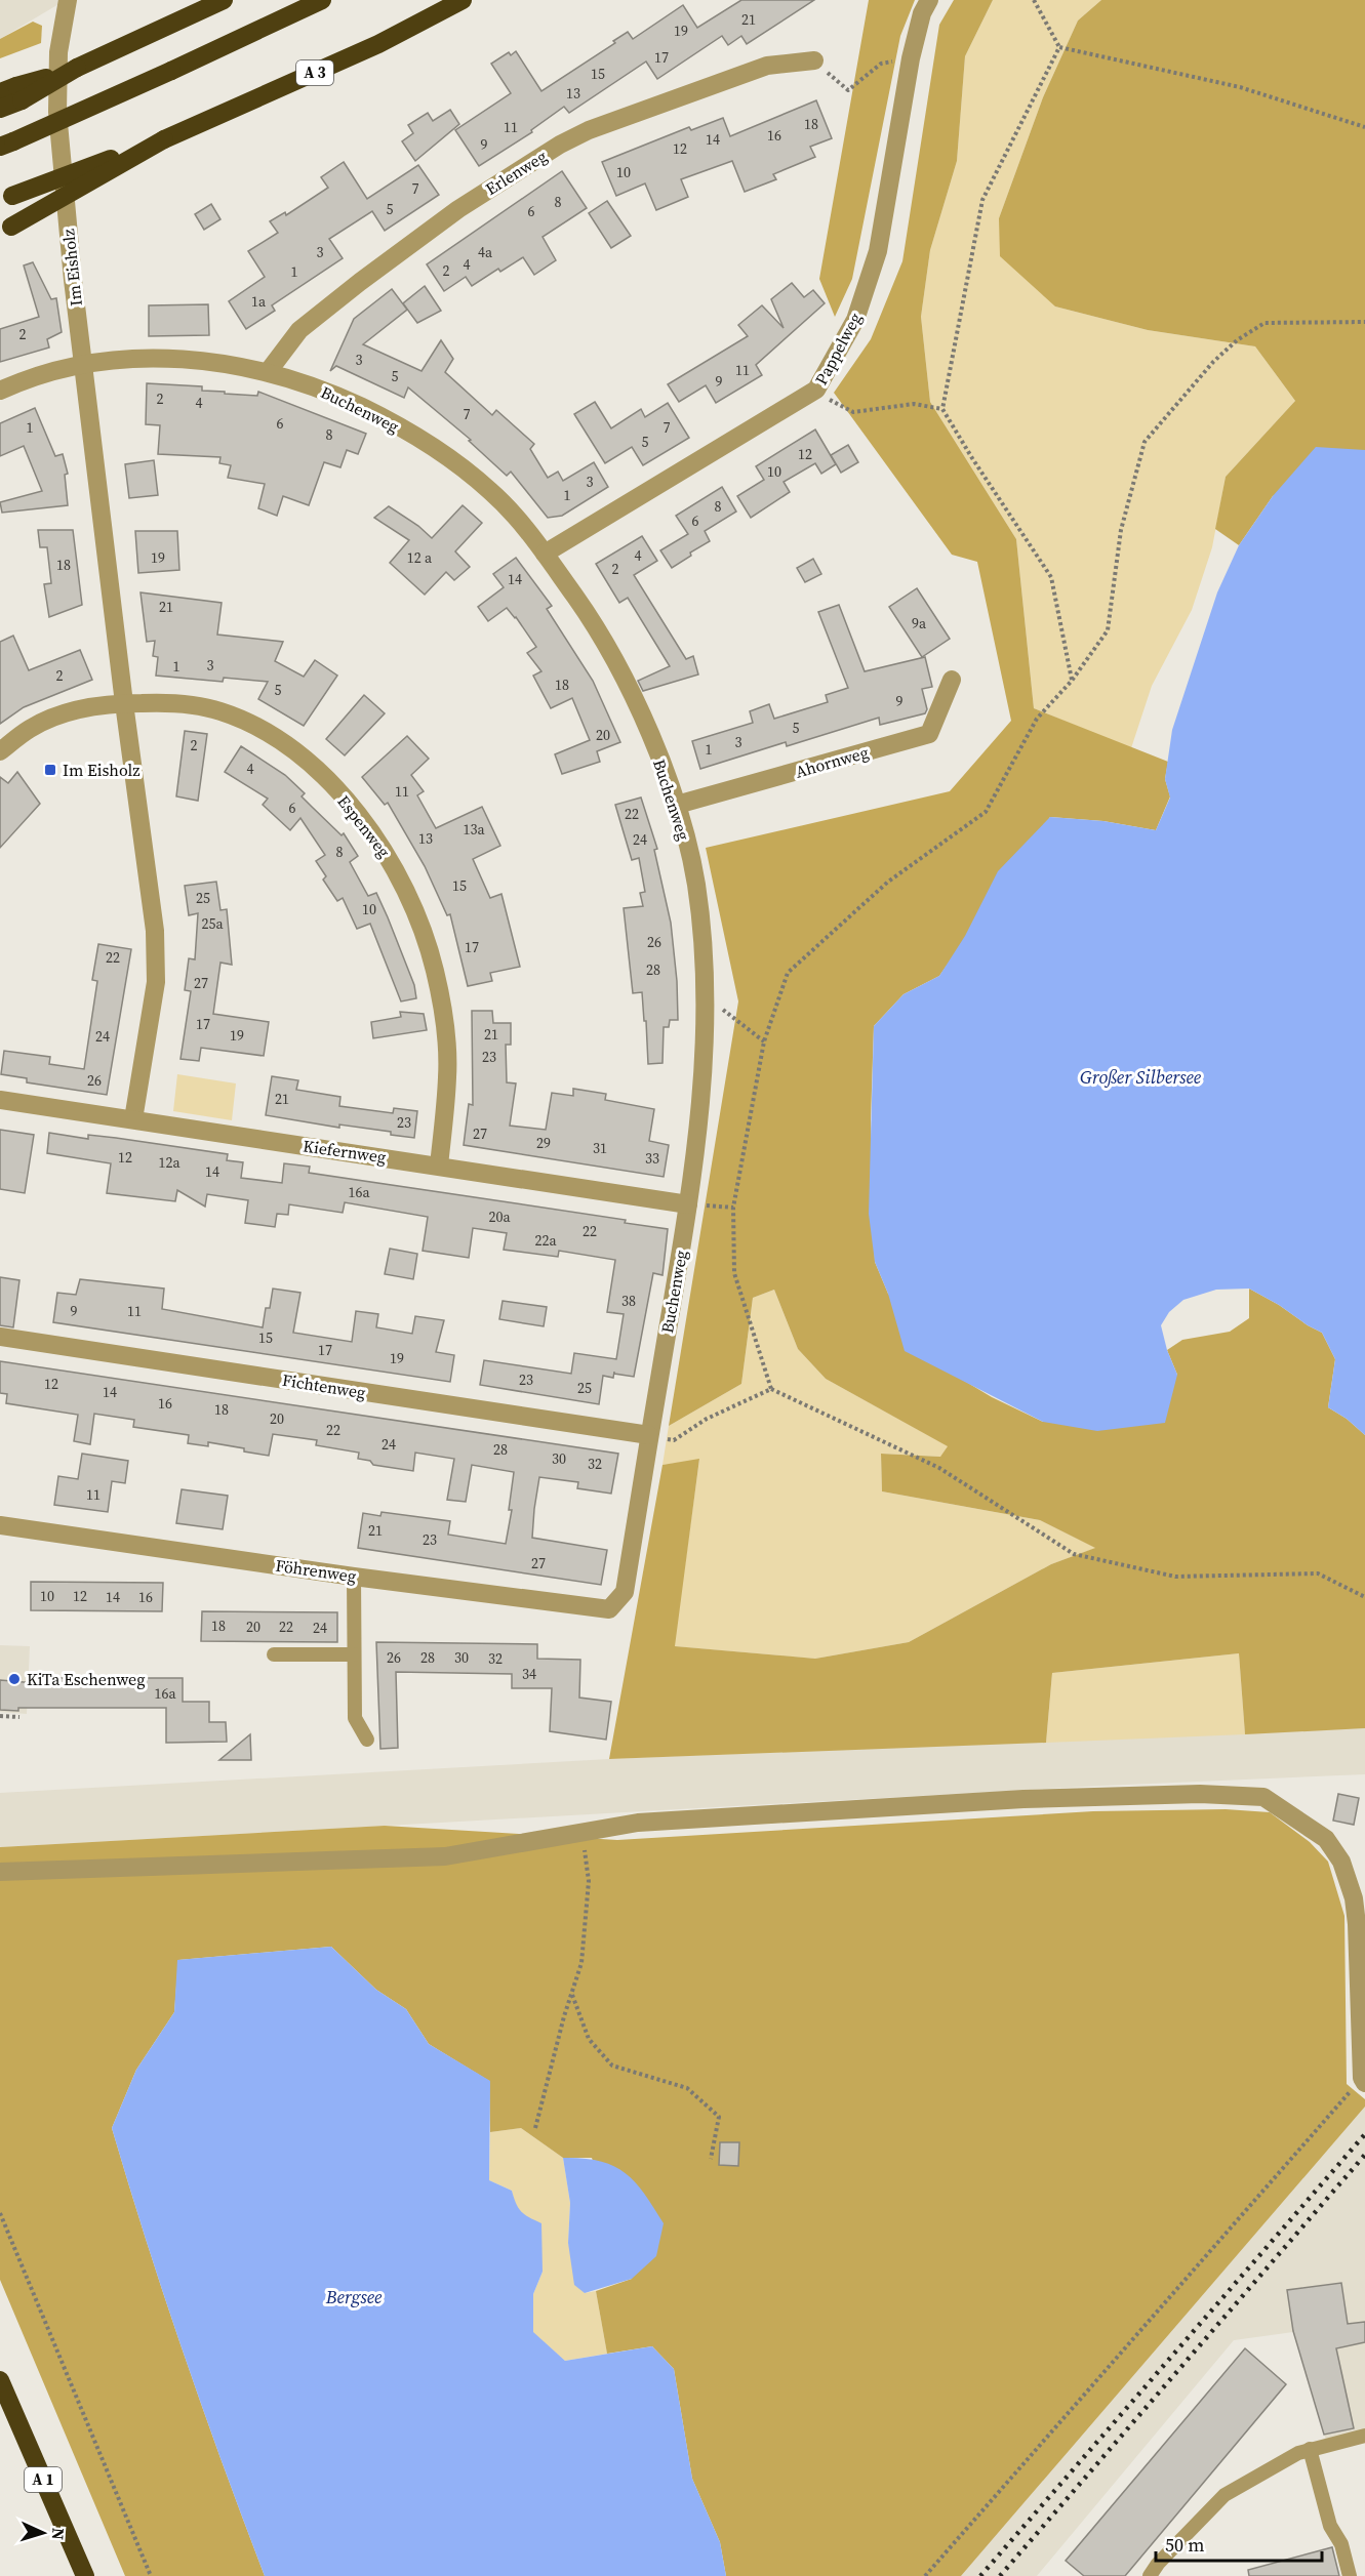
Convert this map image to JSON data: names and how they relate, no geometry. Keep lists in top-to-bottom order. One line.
{"streets":{"highway":["A 3","A 1"],"street":["Erlenweg","Im Eisholz","Pappelweg","Buchenweg","Ahornweg","Espenweg","Kiefernweg","Fichtenweg","Föhrenweg"]},"crossings":[["Erlenweg","Buchenweg"],["Im Eisholz","Buchenweg"],["Im Eisholz","Espenweg"],["Im Eisholz","Kiefernweg"],["Pappelweg","Buchenweg"],["Buchenweg","Ahornweg"],["Buchenweg","Kiefernweg"],["Buchenweg","Fichtenweg"],["Buchenweg","Föhrenweg"],["Espenweg","Kiefernweg"]],"water":["Großer Silbersee","Bergsee"],"places":{"transit":["Im Eisholz"],"other":["KiTa Eschenweg"]},"house_numbers":["21","19","17","15","13","18","11","16","14","9","12","10","7","8","5","6","3","4a","4","2","1","1a","2","3","11","5","9","2","4","7","6","1","7","8","5","12","10","3","1","8","6","4","19","12 a","18","2","14","21","9a","3","1","2","18","5","9","5","20","3","2","1","4","11","6","22","13a","13","24","8","15","25","10","25a","26","17","22","28","27","17","21","19","24","23","26","21","23","27","29","31","12","33","12a","14","16a","20a","22","22a","38","9","11","15","17","19","23","12","25","14","16","18","20","22","24","28","30","32","11","21","23","27","10","12","14","16","18","20","22","24","26","28","30","32","34","16a"],"scale_bar":"50 m","north":"right"}
